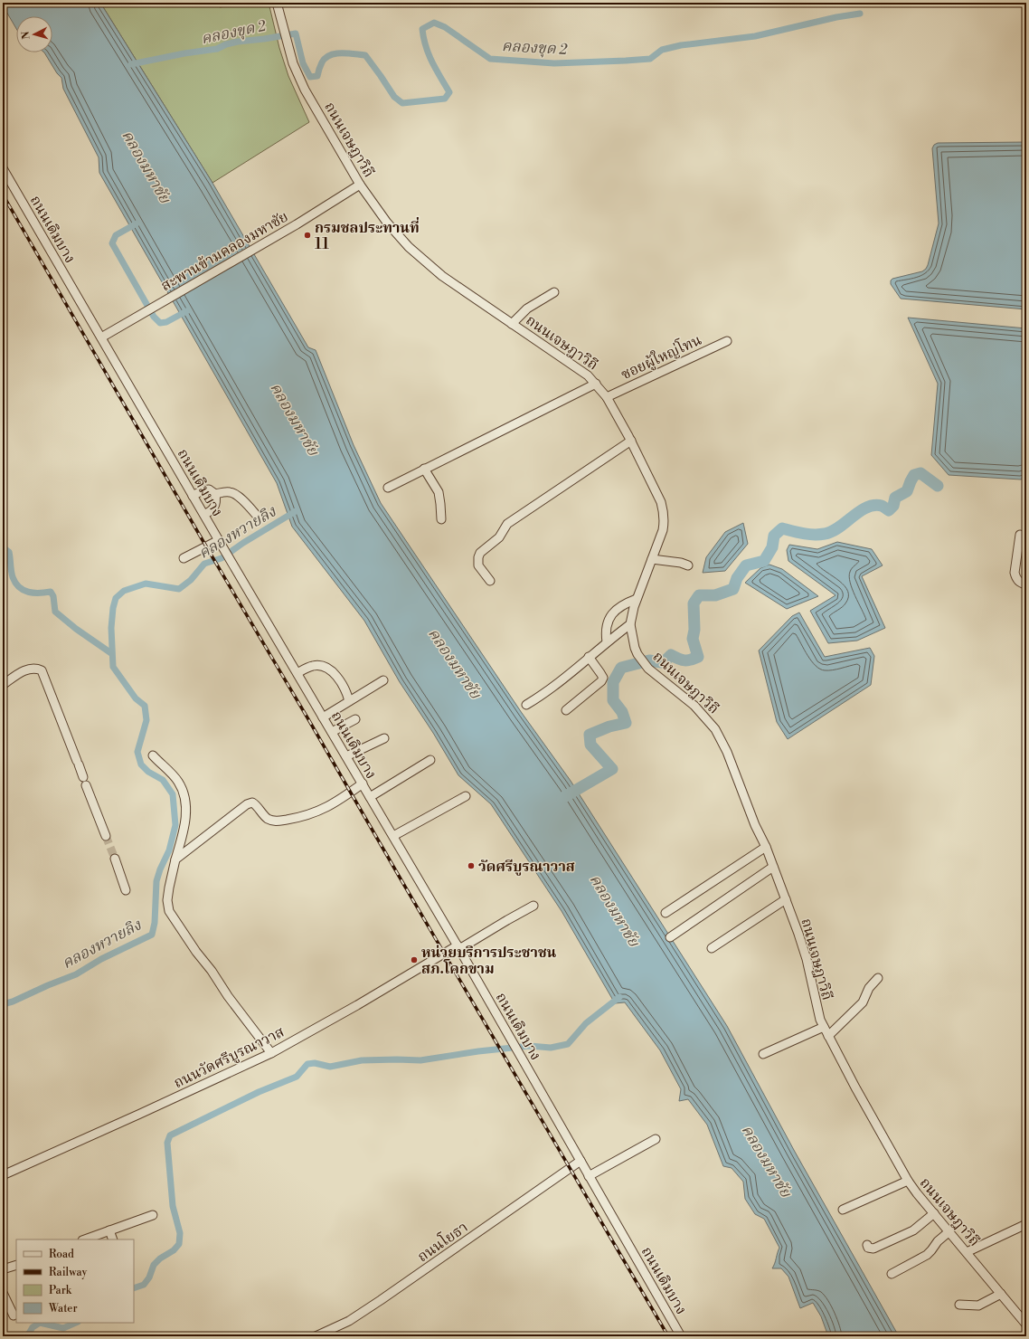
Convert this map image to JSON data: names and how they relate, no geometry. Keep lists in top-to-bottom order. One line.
{"streets":{"street":["ถนนเจษฎาวิถี","ถนนเดิมบาง","สะพานข้ามคลองมหาชัย","ซอยผู้ใหญ่โทน","ถนนวัดศรีบูรณาวาส","ถนนโยธา"]},"crossings":[["ถนนเจษฎาวิถี","สะพานข้ามคลองมหาชัย"],["ถนนเจษฎาวิถี","ซอยผู้ใหญ่โทน"],["ถนนเดิมบาง","สะพานข้ามคลองมหาชัย"],["ถนนเดิมบาง","ถนนวัดศรีบูรณาวาส"],["ถนนเดิมบาง","ถนนโยธา"]],"water":["คลองขุด 2","คลองมหาชัย","คลองหวายลิง"],"places":["กรมชลประทานที่ 11","วัดศรีบูรณาวาส","หน่วยบริการประชาชน สภ.โคกขาม"],"legend":["Road","Railway","Park","Water"],"north":"left"}
